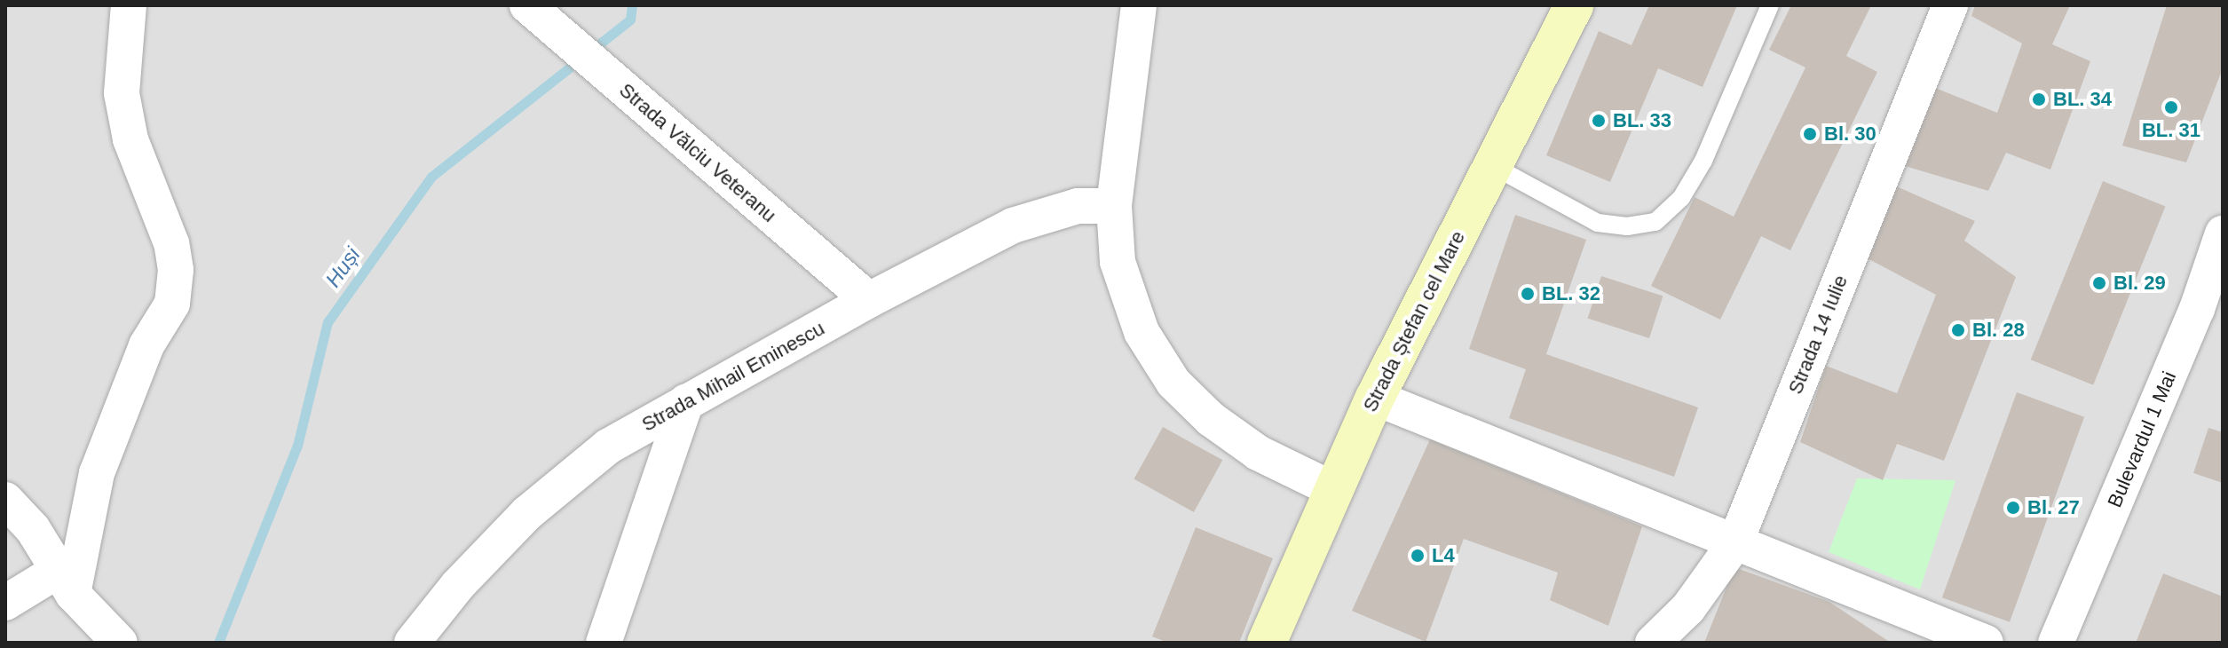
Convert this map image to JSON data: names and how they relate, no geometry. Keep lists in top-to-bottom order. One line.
{"streets":{"street":["Strada Vălciu Veteranu","Strada Ștefan cel Mare","Strada 14 Iulie","Strada Mihail Eminescu","Bulevardul 1 Mai"]},"crossings":[["Strada Vălciu Veteranu","Strada Mihail Eminescu"]],"water":["Huși"],"places":["BL. 34","BL. 31","BL. 33","Bl. 30","Bl. 29","BL. 32","Bl. 28","Bl. 27","L4"]}
